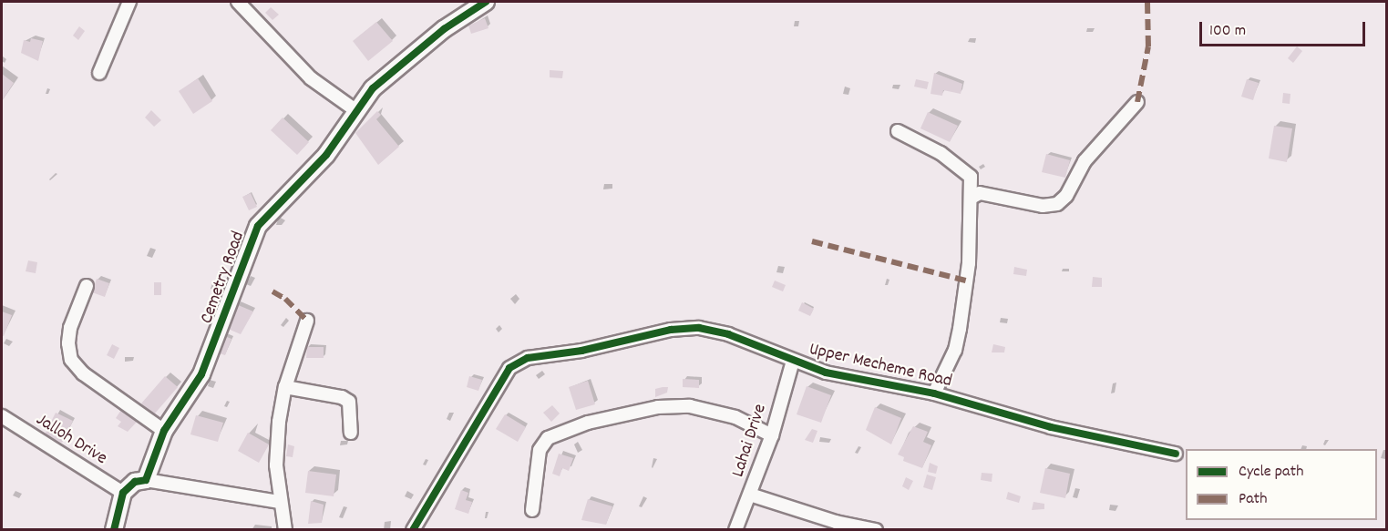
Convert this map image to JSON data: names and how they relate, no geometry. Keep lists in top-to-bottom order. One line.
{"streets":{"street":["Cemetry Road","Upper Mecheme Road","Jalloh Drive","Lahai Drive"]},"crossings":[["Upper Mecheme Road","Lahai Drive"]],"legend":["Cycle path","Path"],"scale_bar":"100 m"}
